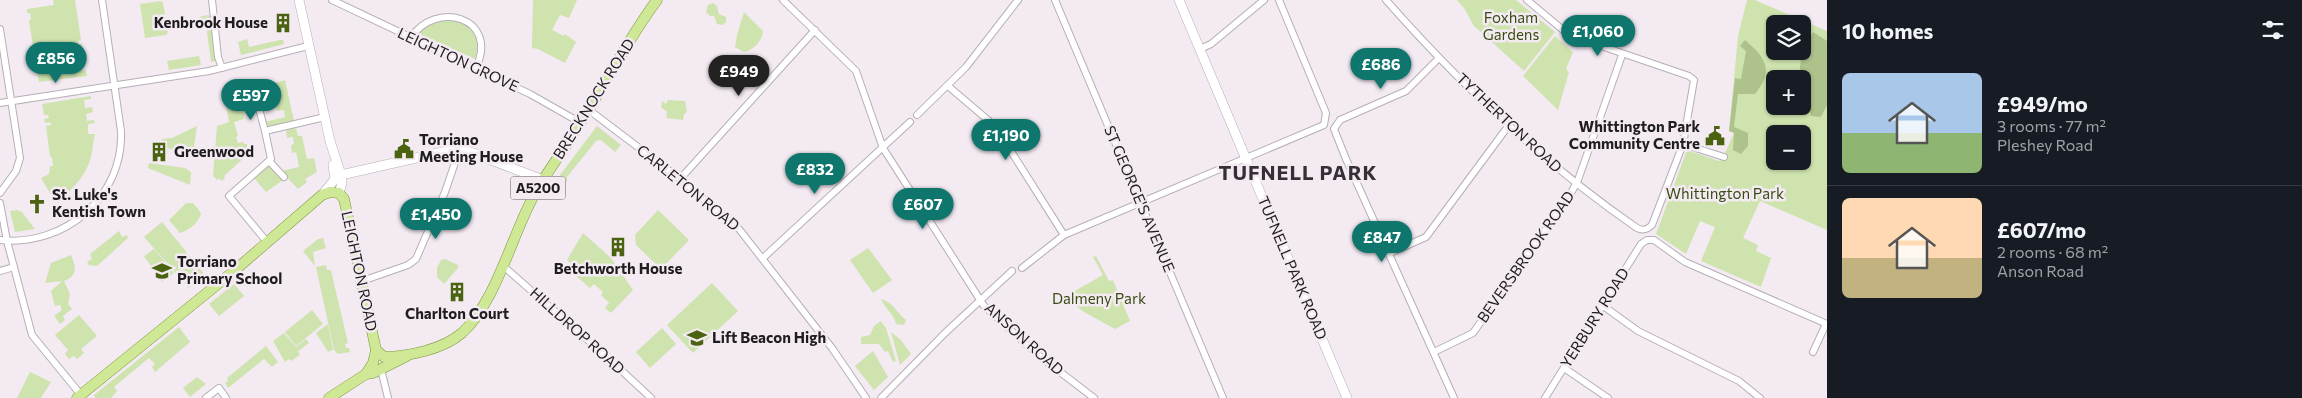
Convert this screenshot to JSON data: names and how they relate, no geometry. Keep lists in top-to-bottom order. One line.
{"streets":{"main road":["BRECKNOCK ROAD","A5200","LEIGHTON ROAD"],"street":["LEIGHTON GROVE","TYTHERTON ROAD","CARLETON ROAD","ST GEORGE'S AVENUE","BEVERSBROOK ROAD","TUFNELL PARK ROAD","YERBURY ROAD","HILLDROP ROAD","ANSON ROAD"]},"crossings":[["LEIGHTON GROVE","BRECKNOCK ROAD"],["BRECKNOCK ROAD","CARLETON ROAD"],["BRECKNOCK ROAD","LEIGHTON ROAD"],["BRECKNOCK ROAD","HILLDROP ROAD"],["TYTHERTON ROAD","BEVERSBROOK ROAD"]],"districts":["TUFNELL PARK"],"parks":["Foxham Gardens","Whittington Park","Dalmeny Park"],"places":{"building":["Kenbrook House","Greenwood","Betchworth House","Charlton Court"],"public building":["Whittington Park Community Centre","Torriano Meeting House"],"church":["St. Luke's Kentish Town"],"school or university":["Torriano Primary School","Lift Beacon High"]},"page":{"heading":"10 homes","map_buttons":["+","−"],"price":["£1,060","£856","£686","£949","£597","£1,190","£832","£607","£1,450","£847"],"list":[{"name":"£949/mo","note":"3 rooms · 77 m² · Pleshey Road"},{"name":"£607/mo","note":"2 rooms · 68 m² · Anson Road"}]}}
